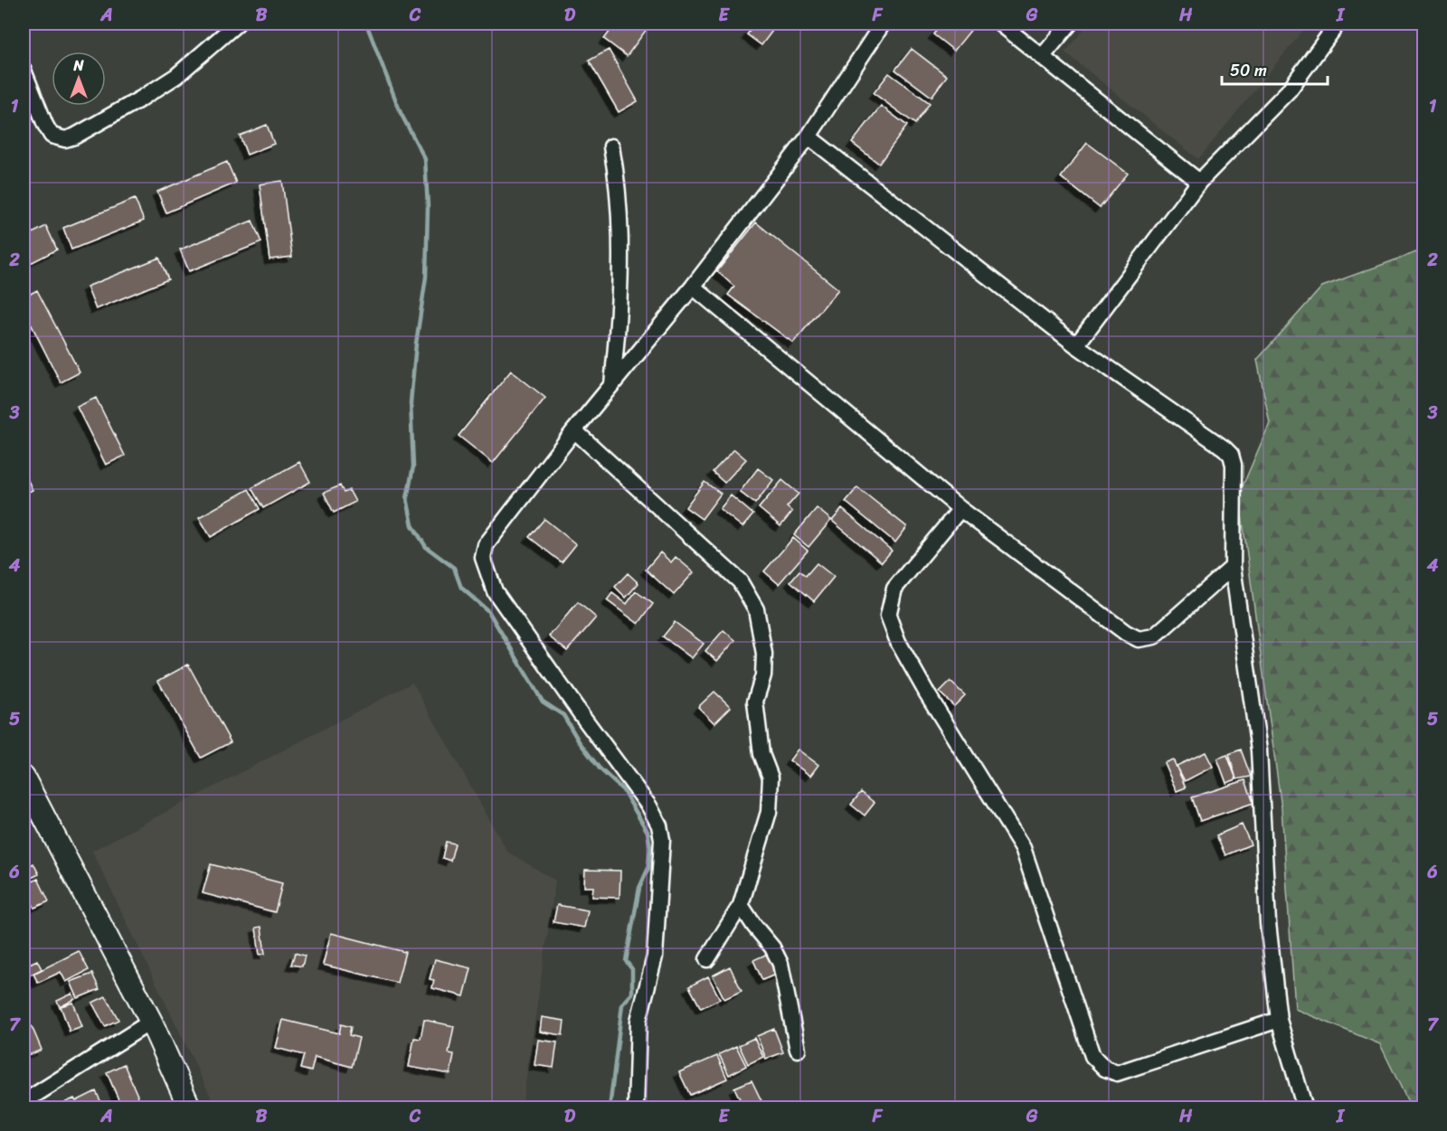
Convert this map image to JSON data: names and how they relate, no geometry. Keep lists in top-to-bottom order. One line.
{"scale_bar":"50 m","north":"top","grid":{"columns":["A","B","C","D","E","F","G","H","I"],"rows":["1","2","3","4","5","6","7"]}}
